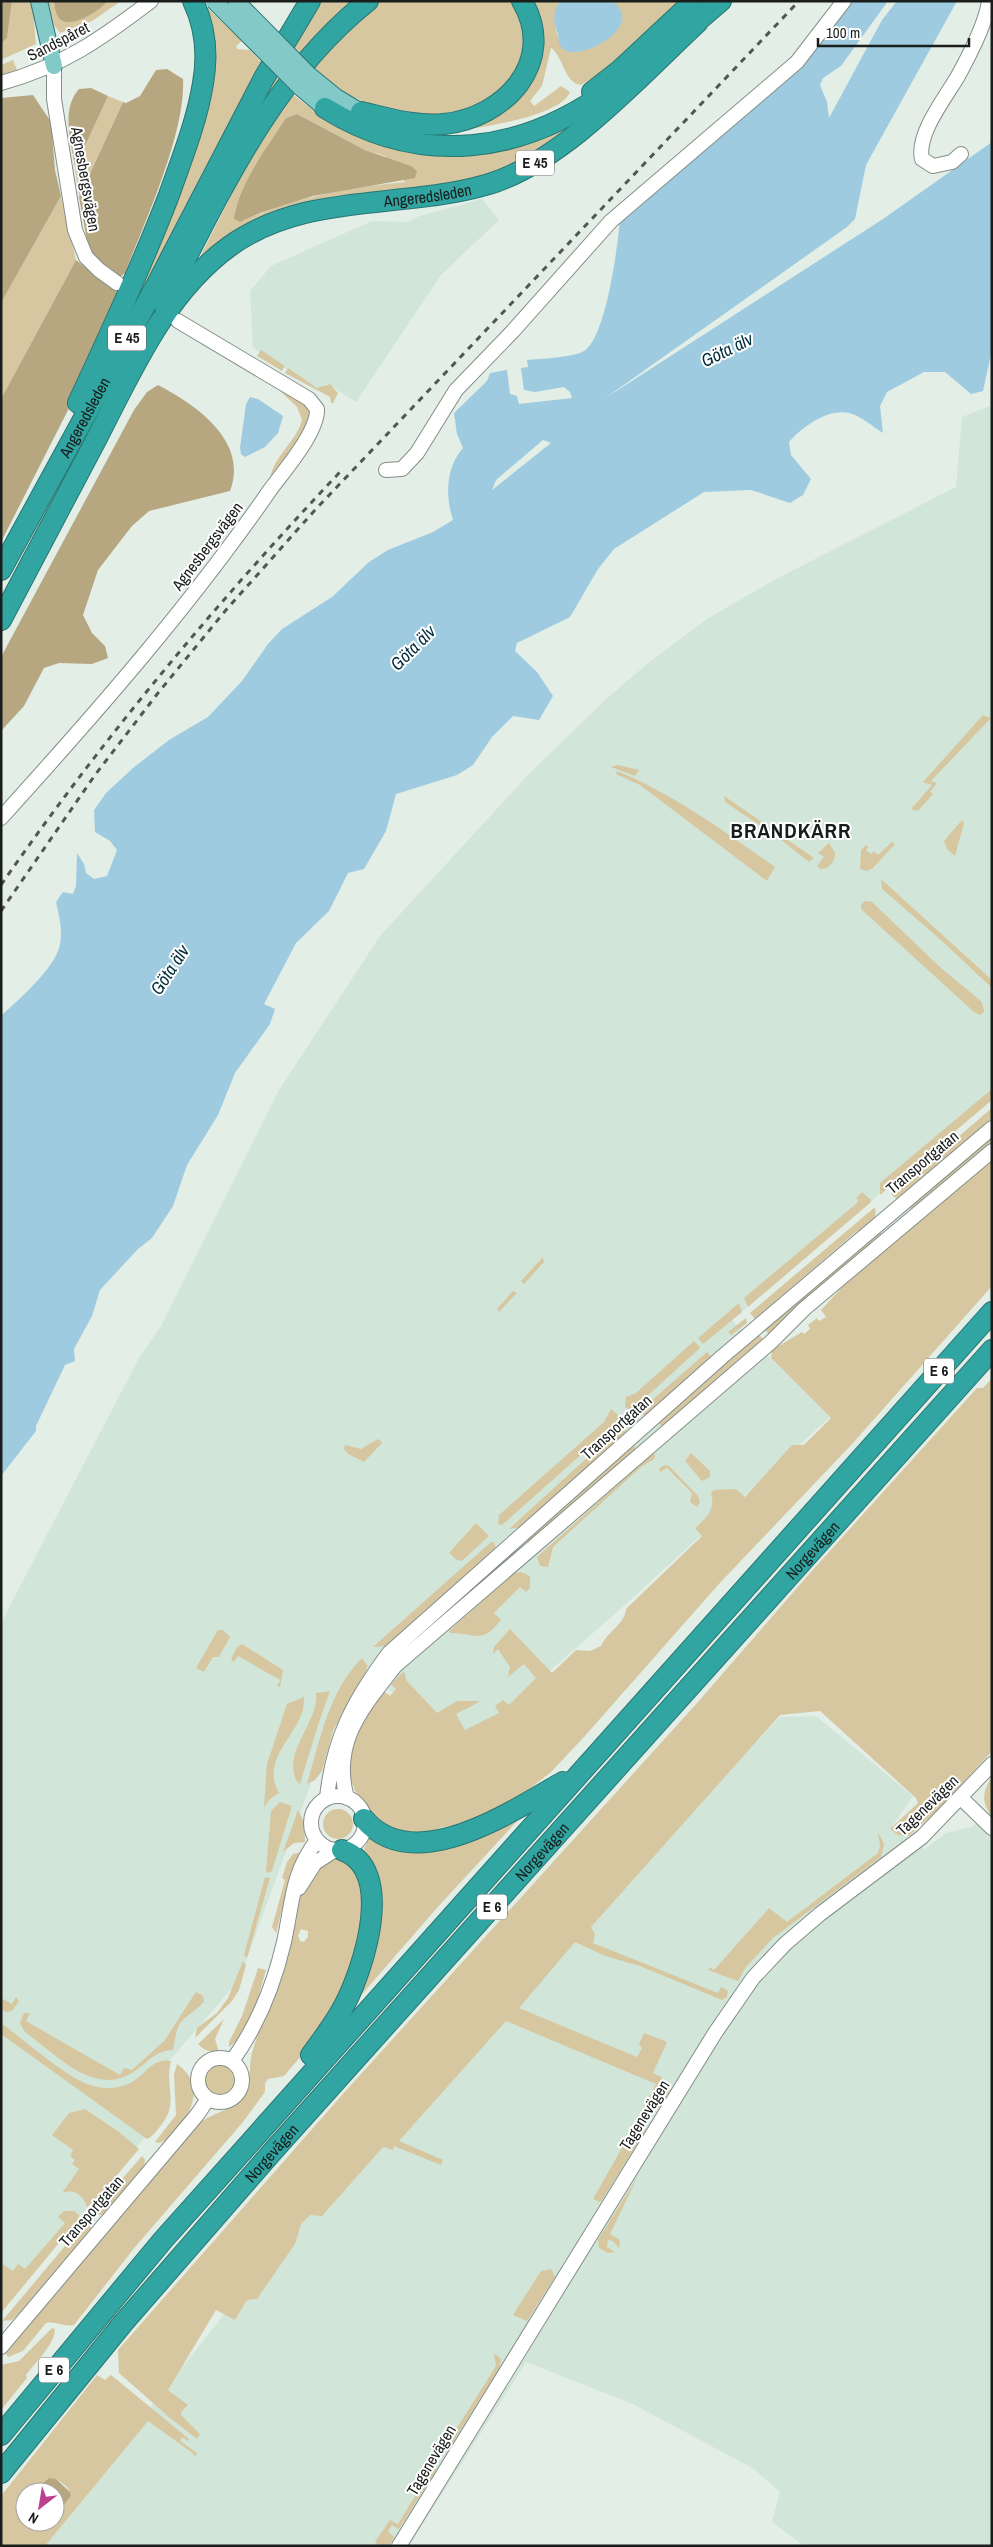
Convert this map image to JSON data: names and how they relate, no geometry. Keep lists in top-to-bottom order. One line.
{"streets":{"highway":["E 45","Angeredsleden","E 6","Norgevägen"],"street":["Sandspåret","Agnesbergsvägen","Transportgatan","Tagenevägen"]},"crossings":[["Sandspåret","Agnesbergsvägen"],["E 45","Angeredsleden"]],"districts":["BRANDKÄRR"],"water":["Göta älv"],"scale_bar":"100 m","north":"bottom left"}
